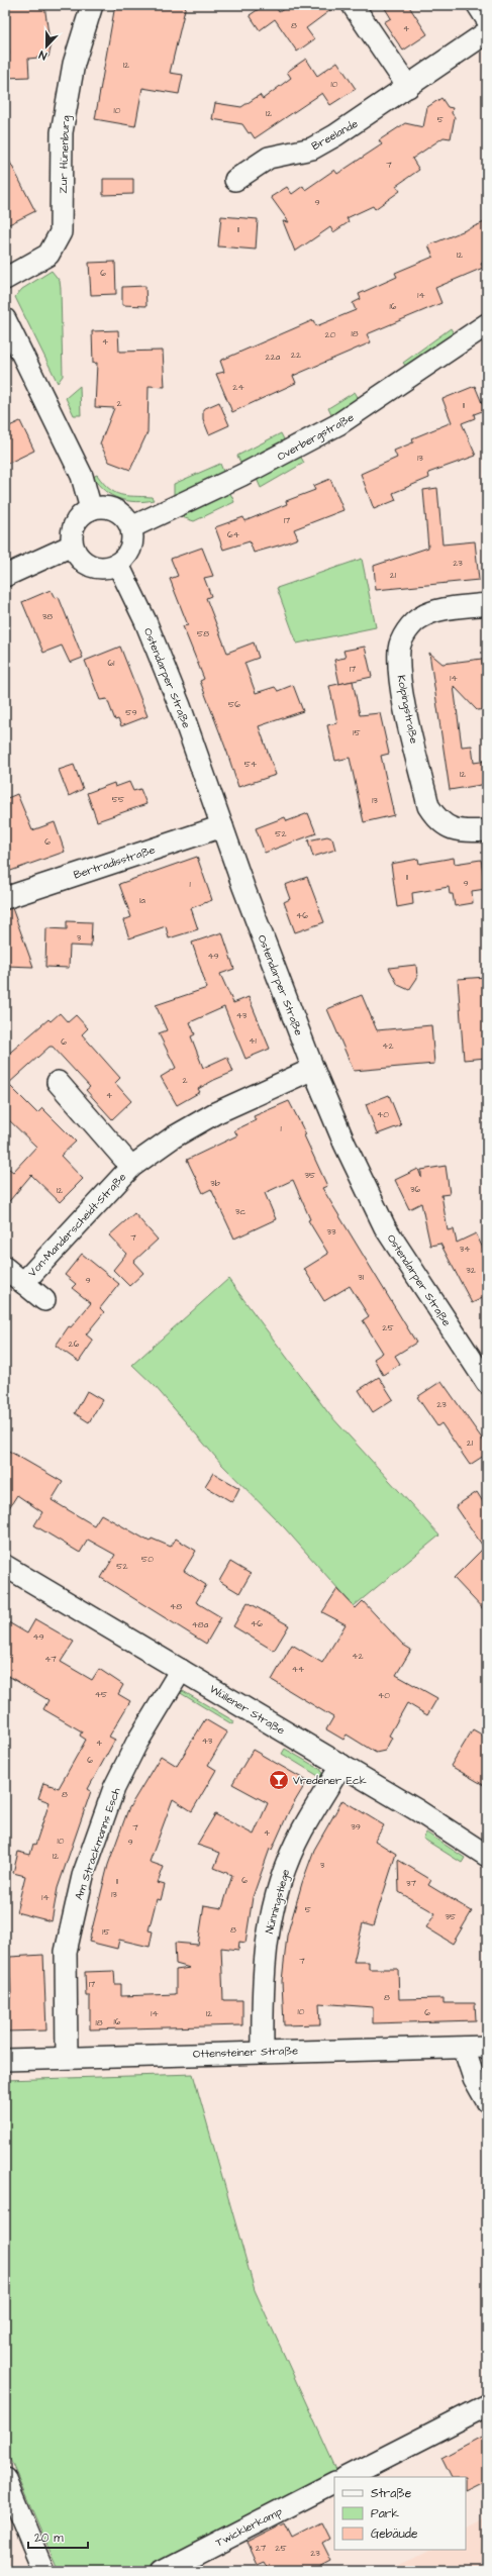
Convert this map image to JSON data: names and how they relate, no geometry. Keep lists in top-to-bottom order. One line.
{"streets":{"street":["Breelande","Zur Hünenburg","Overbergstraße","Ostendarper Straße","Kolpingstraße","Bertradisstraße","Von-Manderscheidt-Straße","Wüllener Straße","Am Strackmanns Esch","Nünningstiege","Ottensteiner Straße","Twicklerkamp"]},"crossings":[["Overbergstraße","Ostendarper Straße"],["Ostendarper Straße","Bertradisstraße"],["Ostendarper Straße","Von-Manderscheidt-Straße"],["Wüllener Straße","Am Strackmanns Esch"],["Wüllener Straße","Nünningstiege"],["Am Strackmanns Esch","Ottensteiner Straße"],["Nünningstiege","Ottensteiner Straße"]],"places":{"bar":["Vredener Eck"]},"house_numbers":["8","4","12","10","10","12","5","7","9","11","12","6","14","16","18","20","4","22","22a","24","2","11","13","17","64","23","21","38","58","61","17","14","56","59","15","54","12","55","13","52","6","11","9","1","1a","46","3","49","43","41","6","42","2","4","40","1","35","3b","36","12","3c","33","7","34","32","31","9","25","26","23","21","50","52","48","46","48a","49","42","47","44","45","40","43","4","6","8","39","7","4","10","9","12","3","6","11","37","13","14","5","35","8","15","7","17","8","10","6","14","12","16","18","27","25","23"],"legend":["Straße","Park","Gebäude"],"scale_bar":"20 m","north":"bottom"}
